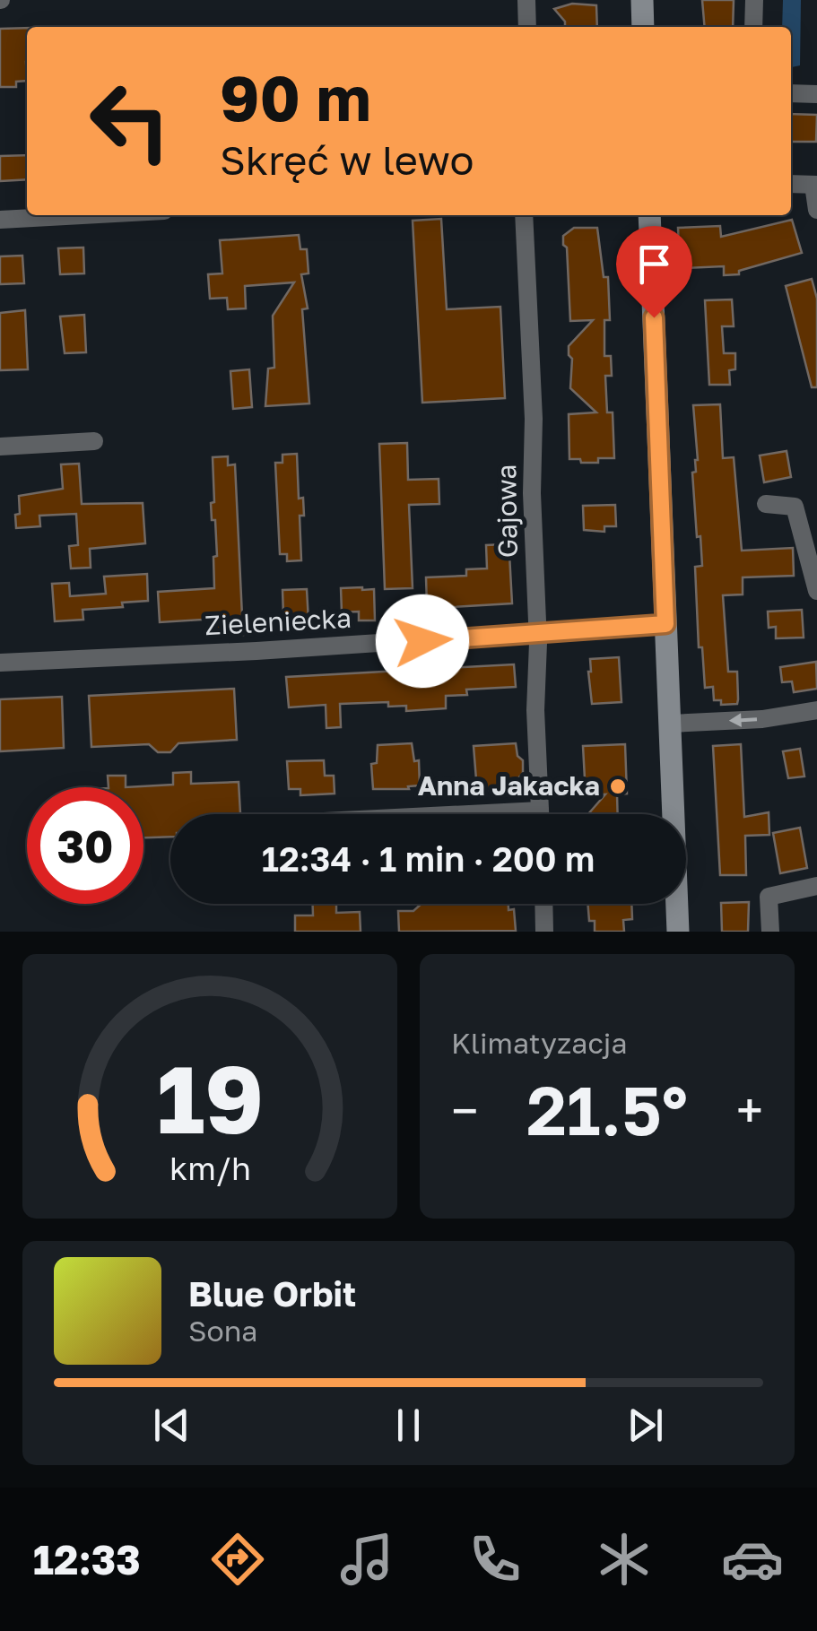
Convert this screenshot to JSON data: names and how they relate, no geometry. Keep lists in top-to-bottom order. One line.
{"streets":{"street":["Gajowa","Zieleniecka"]},"crossings":[["Gajowa","Zieleniecka"]],"places":["Anna Jakacka"],"page":{"turn":["90 m","Skręć w lewo"],"limit":"30","trip":"12:34 · 1 min · 200 m","tile":"Klimatyzacja","heat":["−","21.5°","+"],"song":["Blue Orbit","Sona"],"tabs":"12:33","gauge":["19","km/h"]}}
